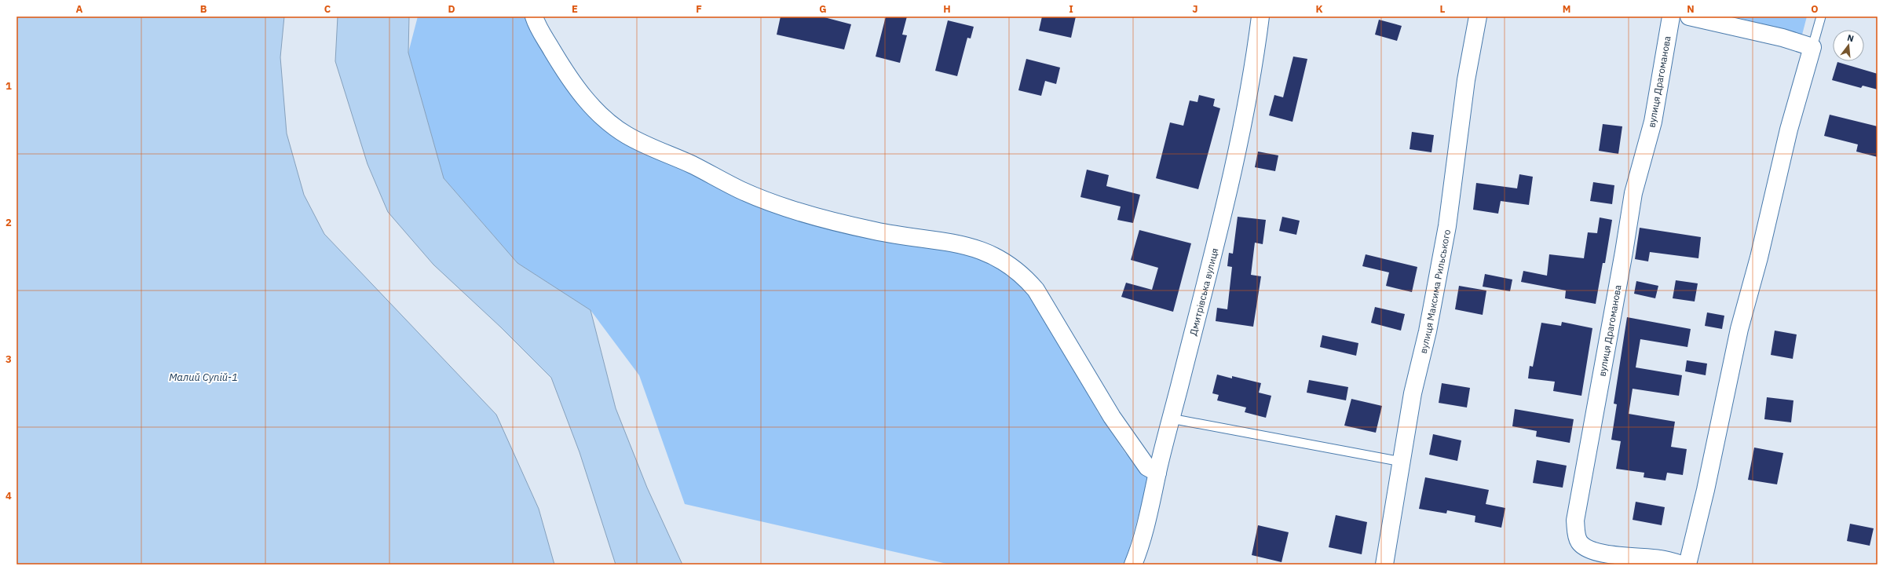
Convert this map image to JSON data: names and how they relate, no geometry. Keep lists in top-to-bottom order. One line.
{"streets":{"street":["вулиця Драгоманова","вулиця Максима Рильського","Дмитрівська вулиця"]},"water":["Малий Супій-1"],"north":"top","grid":{"columns":["A","B","C","D","E","F","G","H","I","J","K","L","M","N","O"],"rows":["1","2","3","4"]}}
